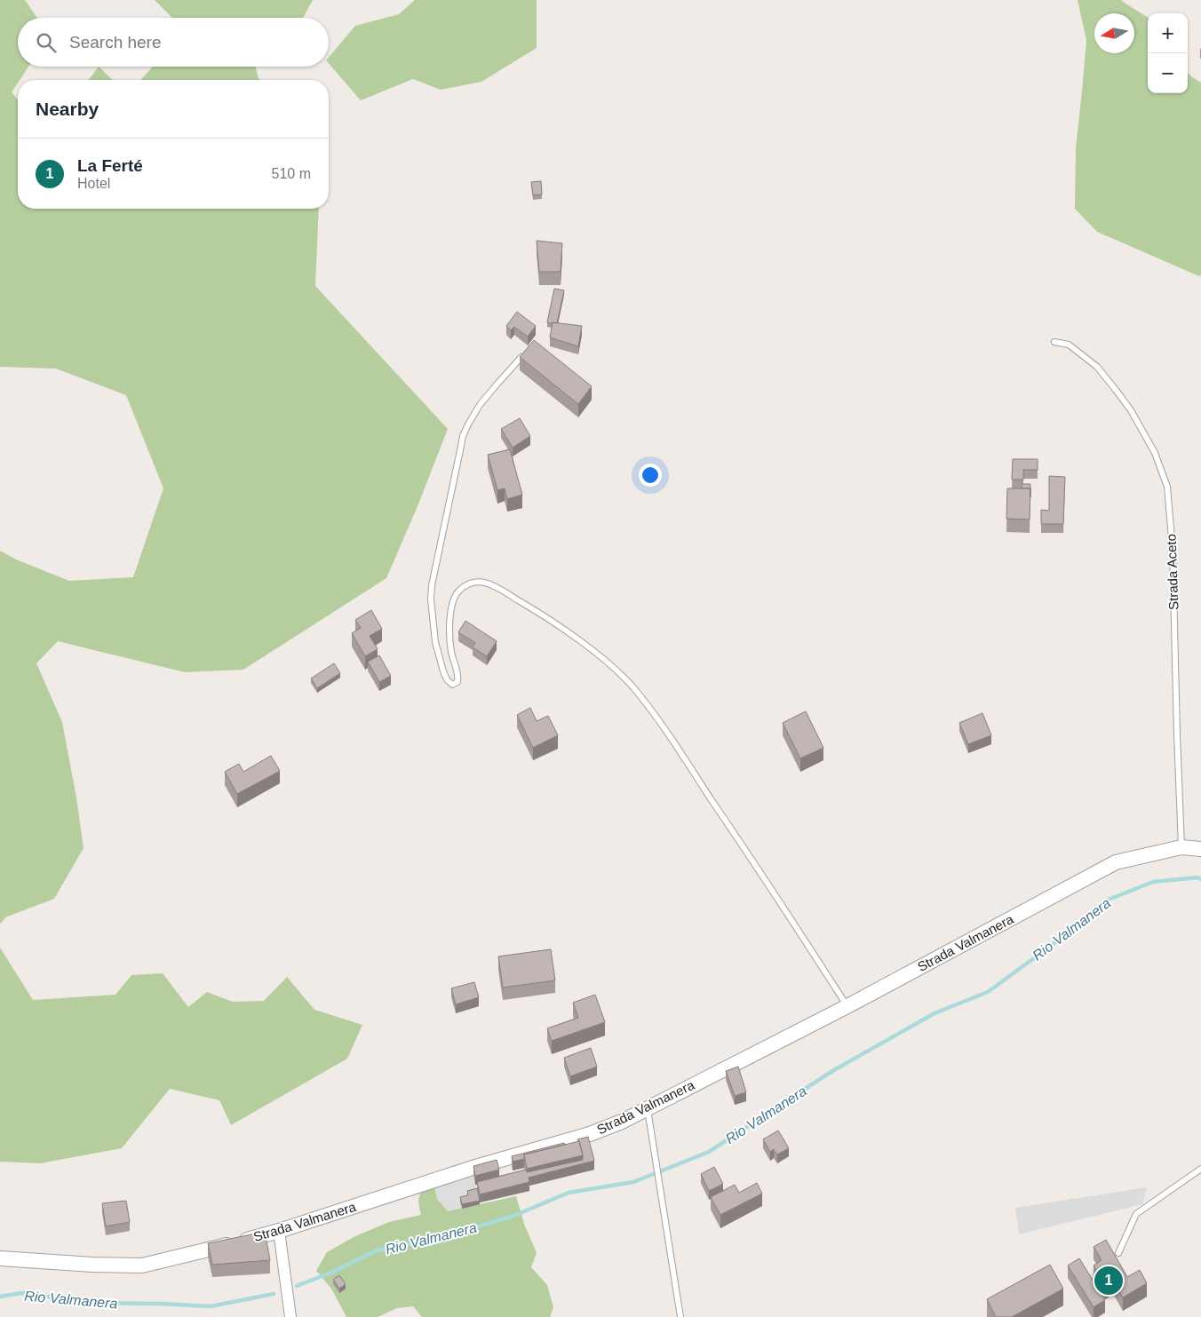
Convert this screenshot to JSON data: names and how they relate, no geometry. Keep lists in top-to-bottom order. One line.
{"streets":{"street":["Strada Valmanera"],"lane":["Strada Aceto"]},"crossings":[["Strada Aceto","Strada Valmanera"]],"water":["Rio Valmanera"],"north":"left","page":{"map_buttons":["+","−"],"search":"Search here","heading":"Nearby","list":[{"mark":"1","name":"La Ferté","note":"Hotel","value":"510 m"}],"pins":"1"}}
